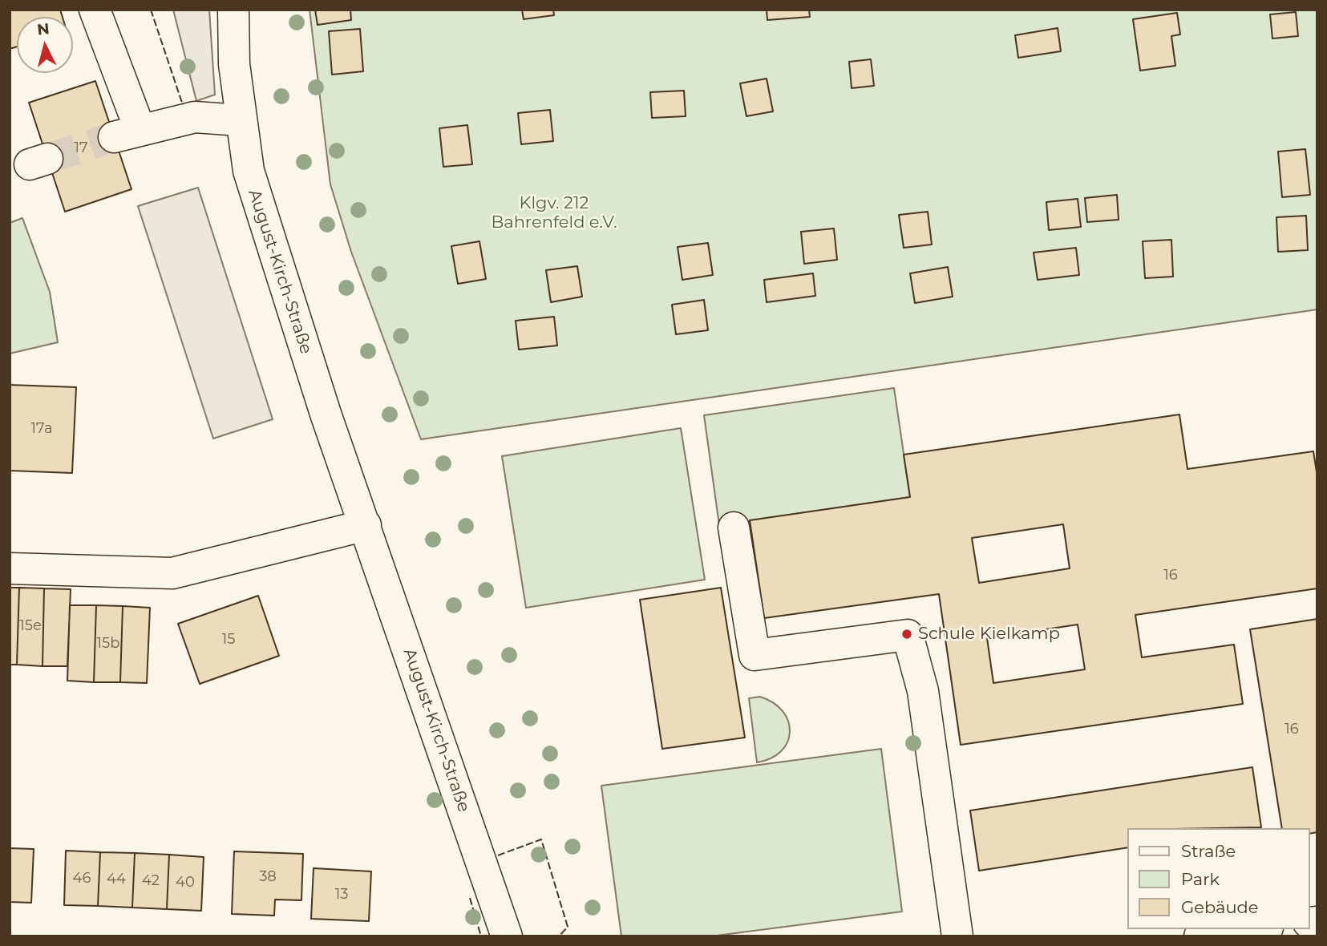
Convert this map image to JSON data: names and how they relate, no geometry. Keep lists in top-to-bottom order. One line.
{"streets":{"street":["August-Kirch-Straße"]},"parks":["Klgv. 212 Bahrenfeld e.V."],"places":["Schule Kielkamp"],"house_numbers":["17","17a","16","15e","15","15b","16","38","46","44","42","40","13"],"legend":["Straße","Park","Gebäude"],"north":"top"}
